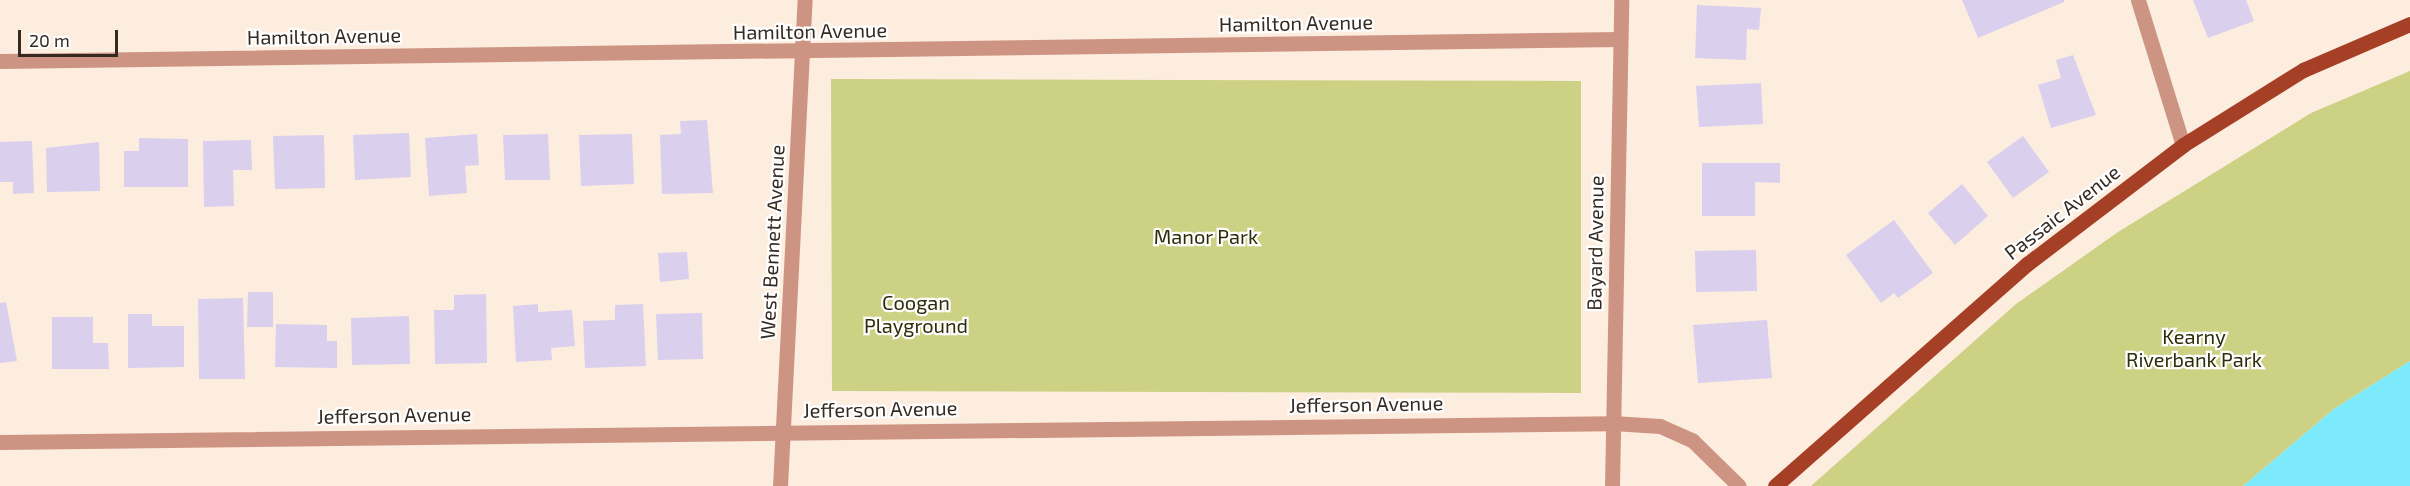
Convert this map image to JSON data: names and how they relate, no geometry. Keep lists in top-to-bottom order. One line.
{"streets":{"main road":["Passaic Avenue"],"street":["Hamilton Avenue","West Bennett Avenue","Bayard Avenue","Jefferson Avenue"]},"crossings":[["Hamilton Avenue","West Bennett Avenue"],["Hamilton Avenue","Bayard Avenue"],["West Bennett Avenue","Jefferson Avenue"],["Bayard Avenue","Jefferson Avenue"]],"parks":["Manor Park","Coogan Playground","Kearny Riverbank Park"],"scale_bar":"20 m"}
